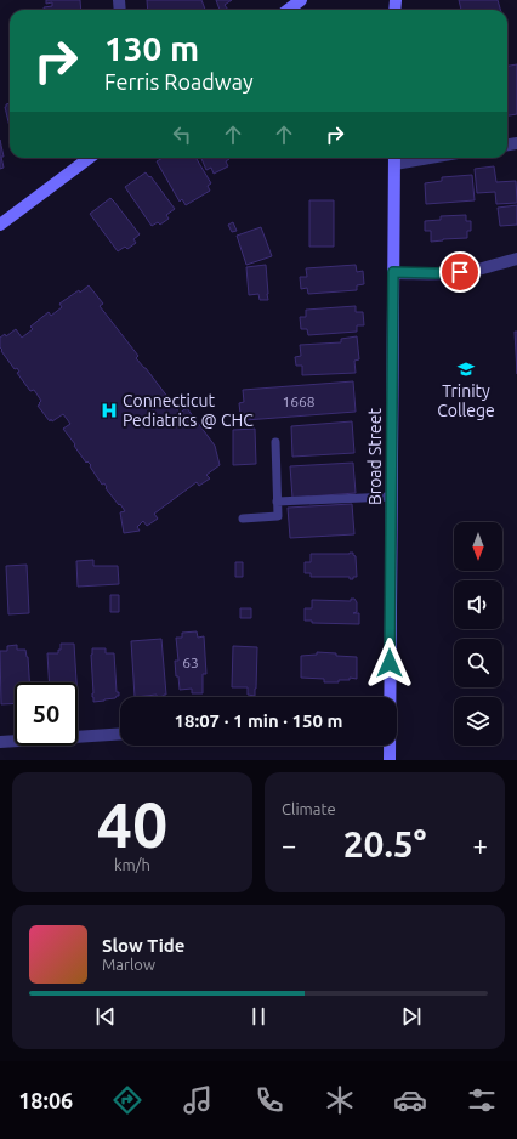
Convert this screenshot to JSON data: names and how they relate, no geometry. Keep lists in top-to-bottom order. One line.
{"streets":{"main road":["Broad Street"]},"places":{"school or university":["Trinity College"],"hospital":["Connecticut Pediatrics @ CHC"]},"house_numbers":["1668","63"],"north":"bottom","page":{"turn":["130 m","Ferris Roadway"],"limit":"50","trip":"18:07 · 1 min · 150 m","tile":[["40","km/h"],"Climate"],"heat":["−","20.5°","+"],"song":["Slow Tide","Marlow"],"tabs":"18:06"}}
